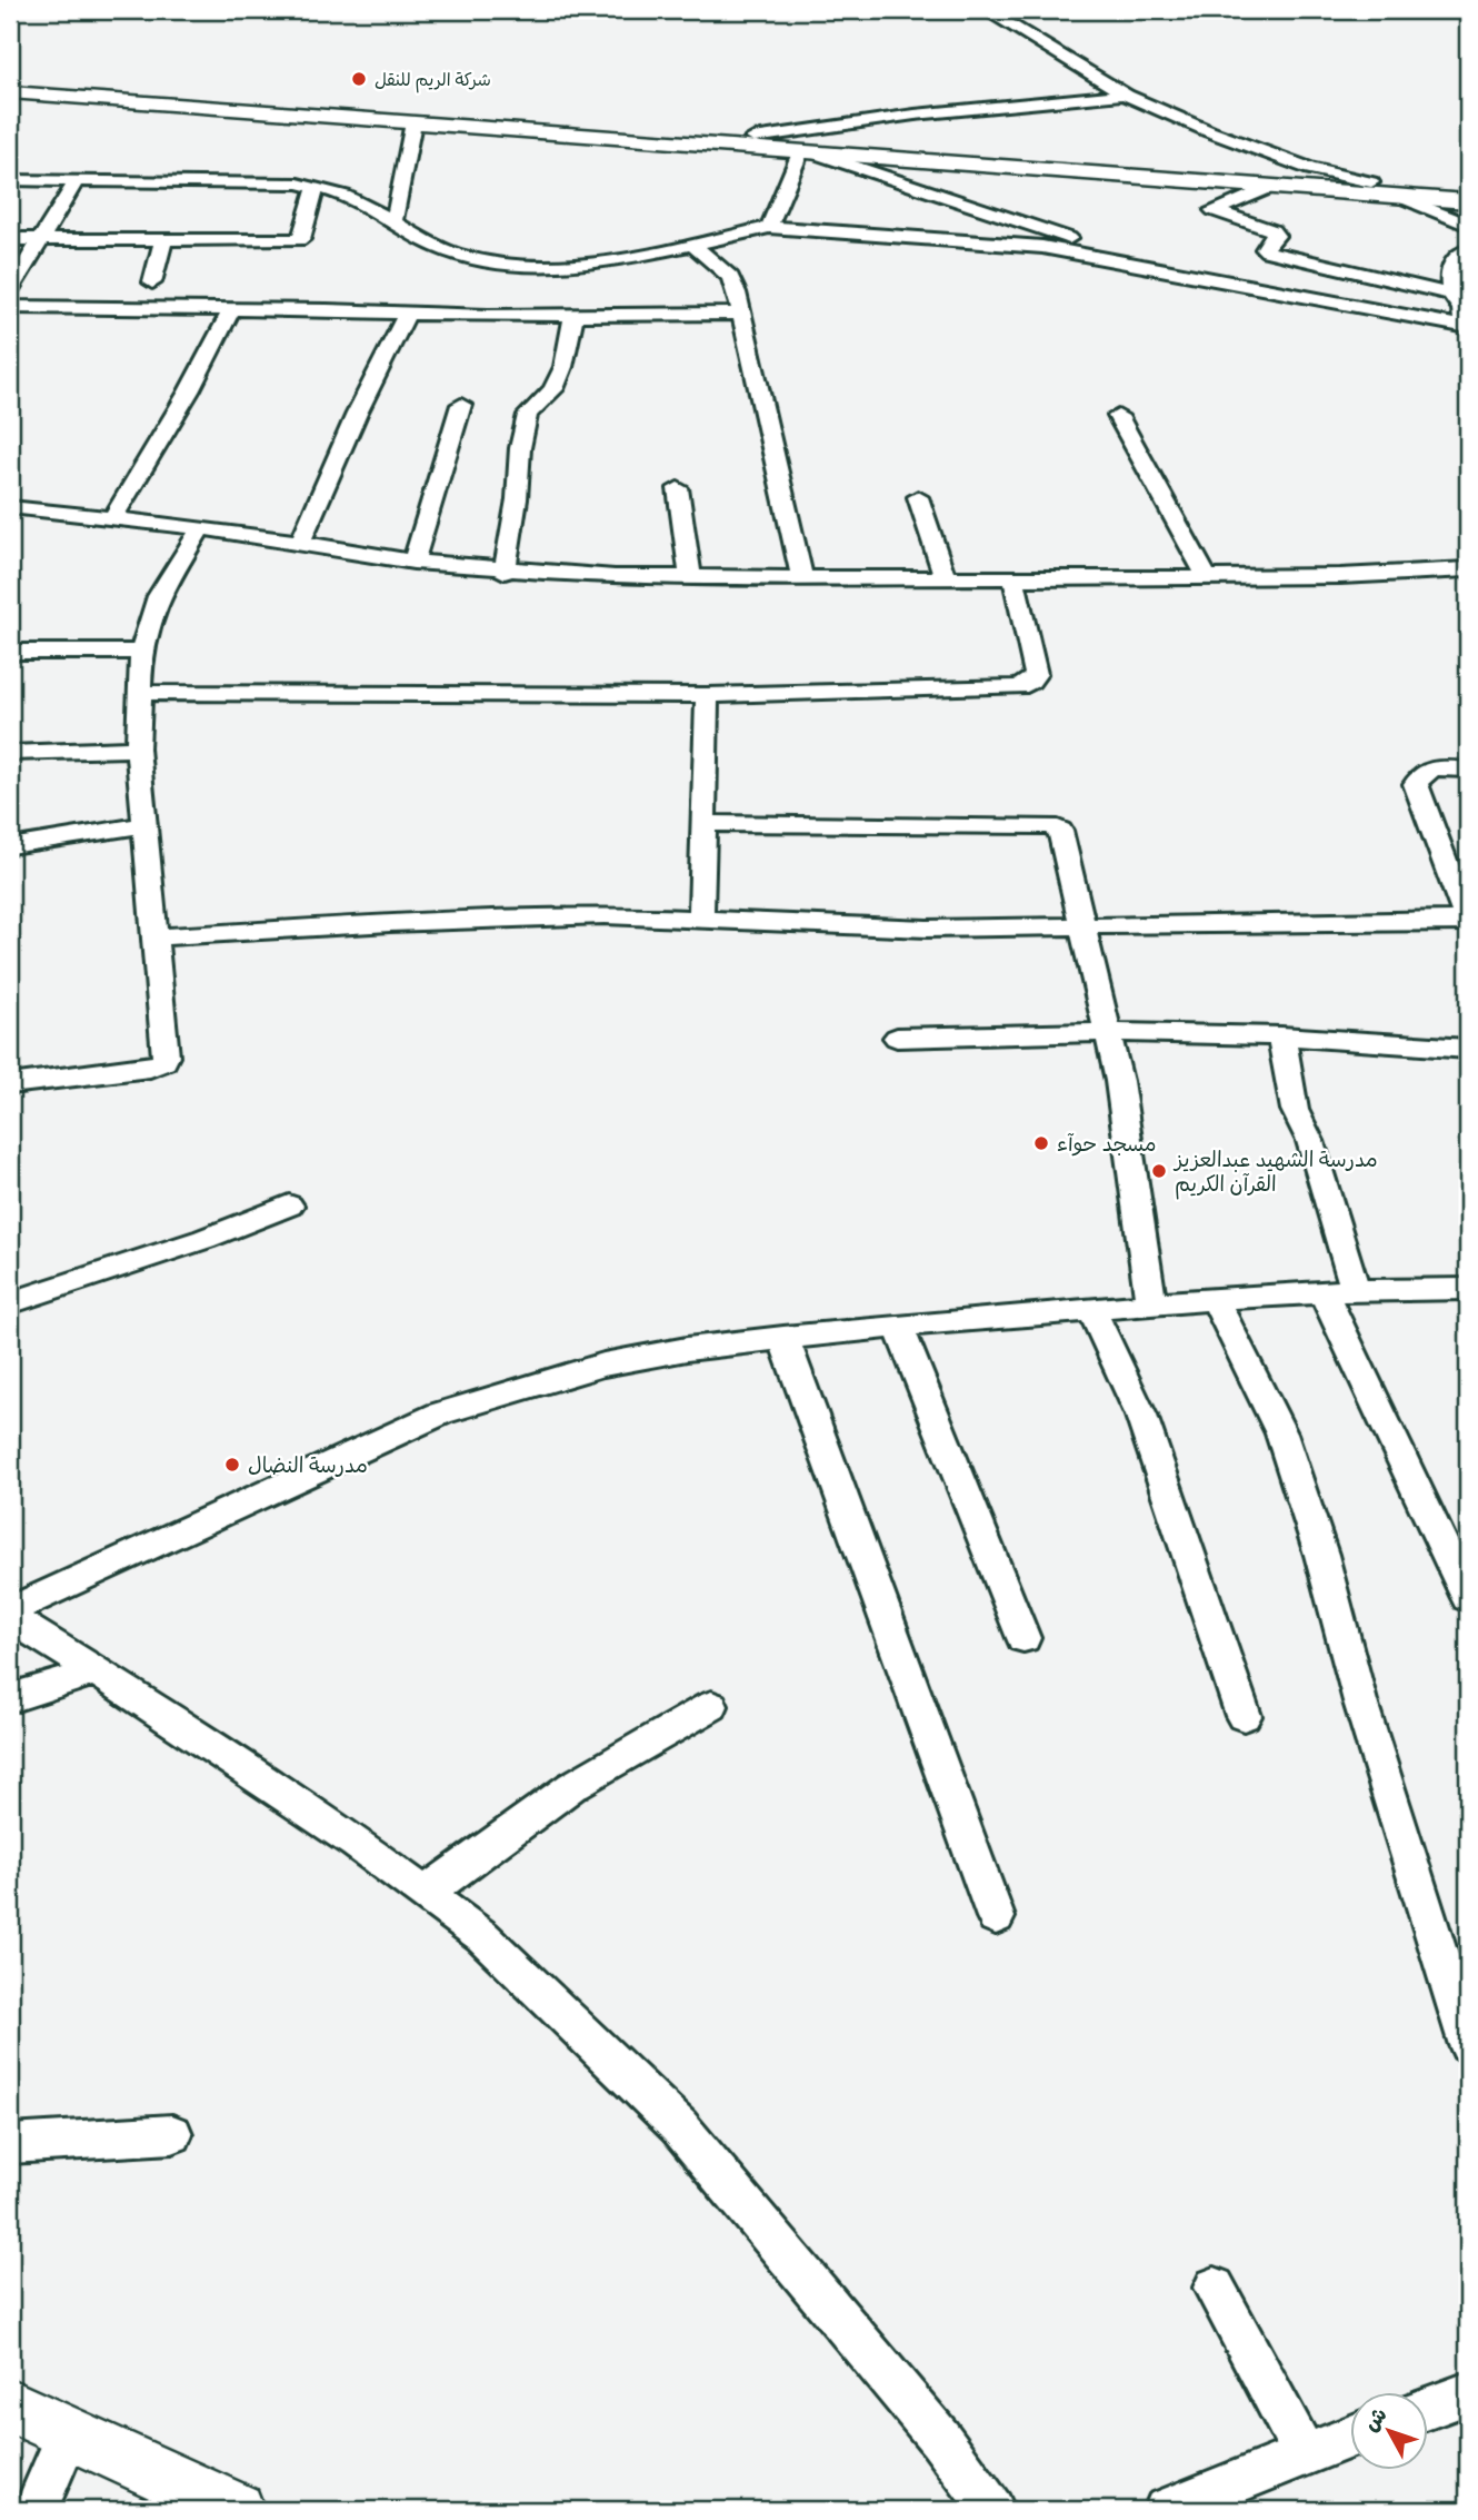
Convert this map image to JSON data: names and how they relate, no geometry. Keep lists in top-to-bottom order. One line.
{"places":["شركة الريم للنقل","مسجد حوآء","مدرسة الشهيد عبدالعزيز القرآن الكريم","مدرسة النضال"],"north":"top left"}
